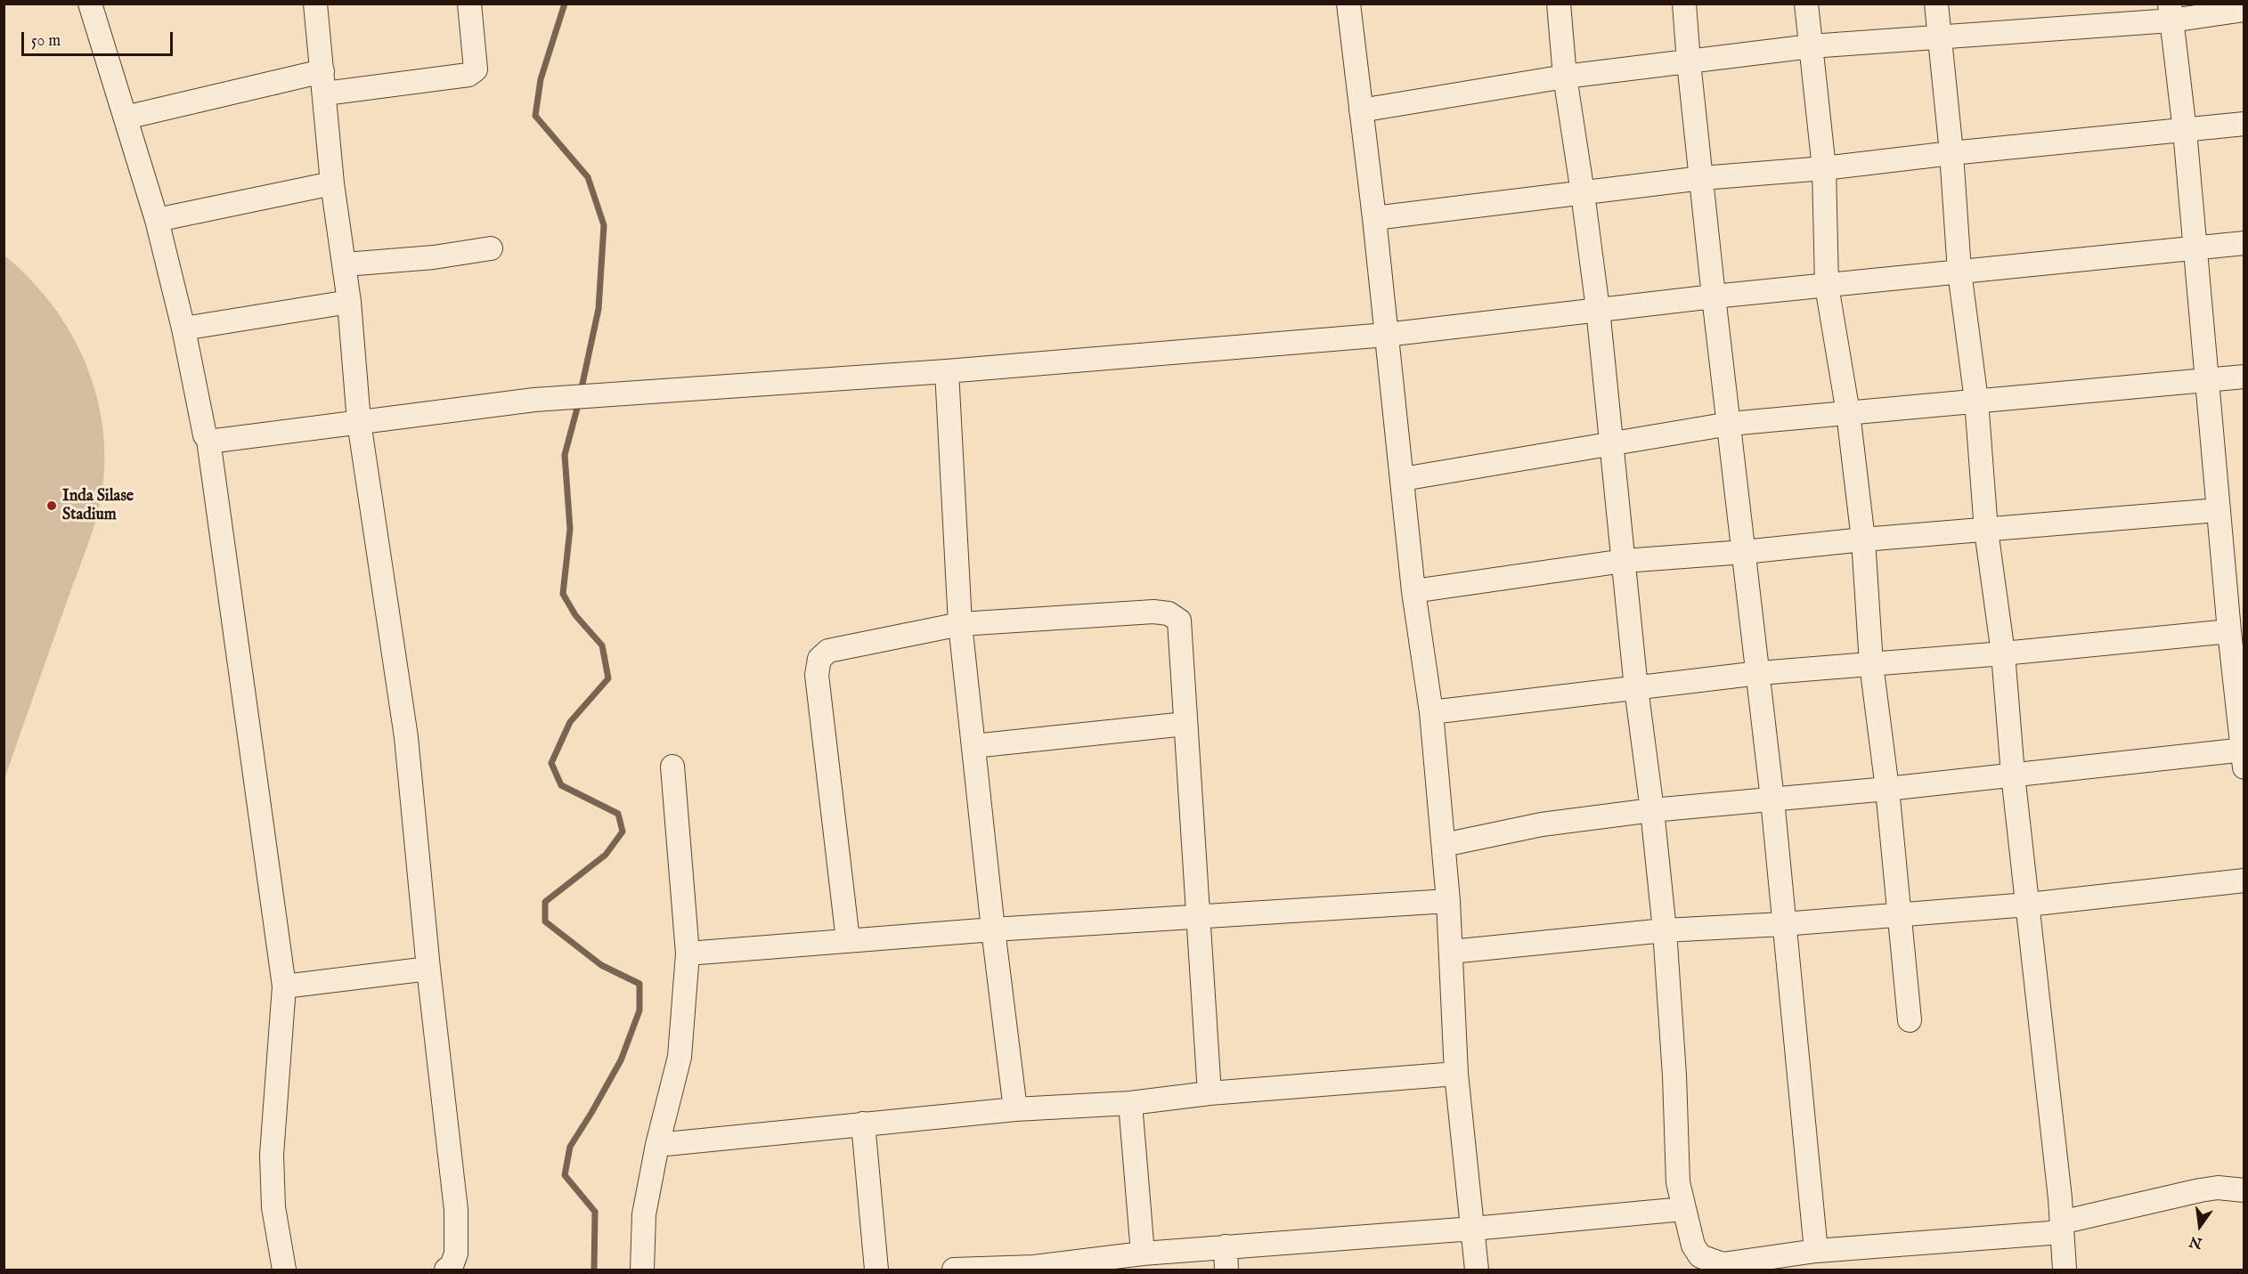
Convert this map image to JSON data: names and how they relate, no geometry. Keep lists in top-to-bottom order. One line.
{"places":["Inda Silase Stadium"],"scale_bar":"50 m","north":"bottom"}
